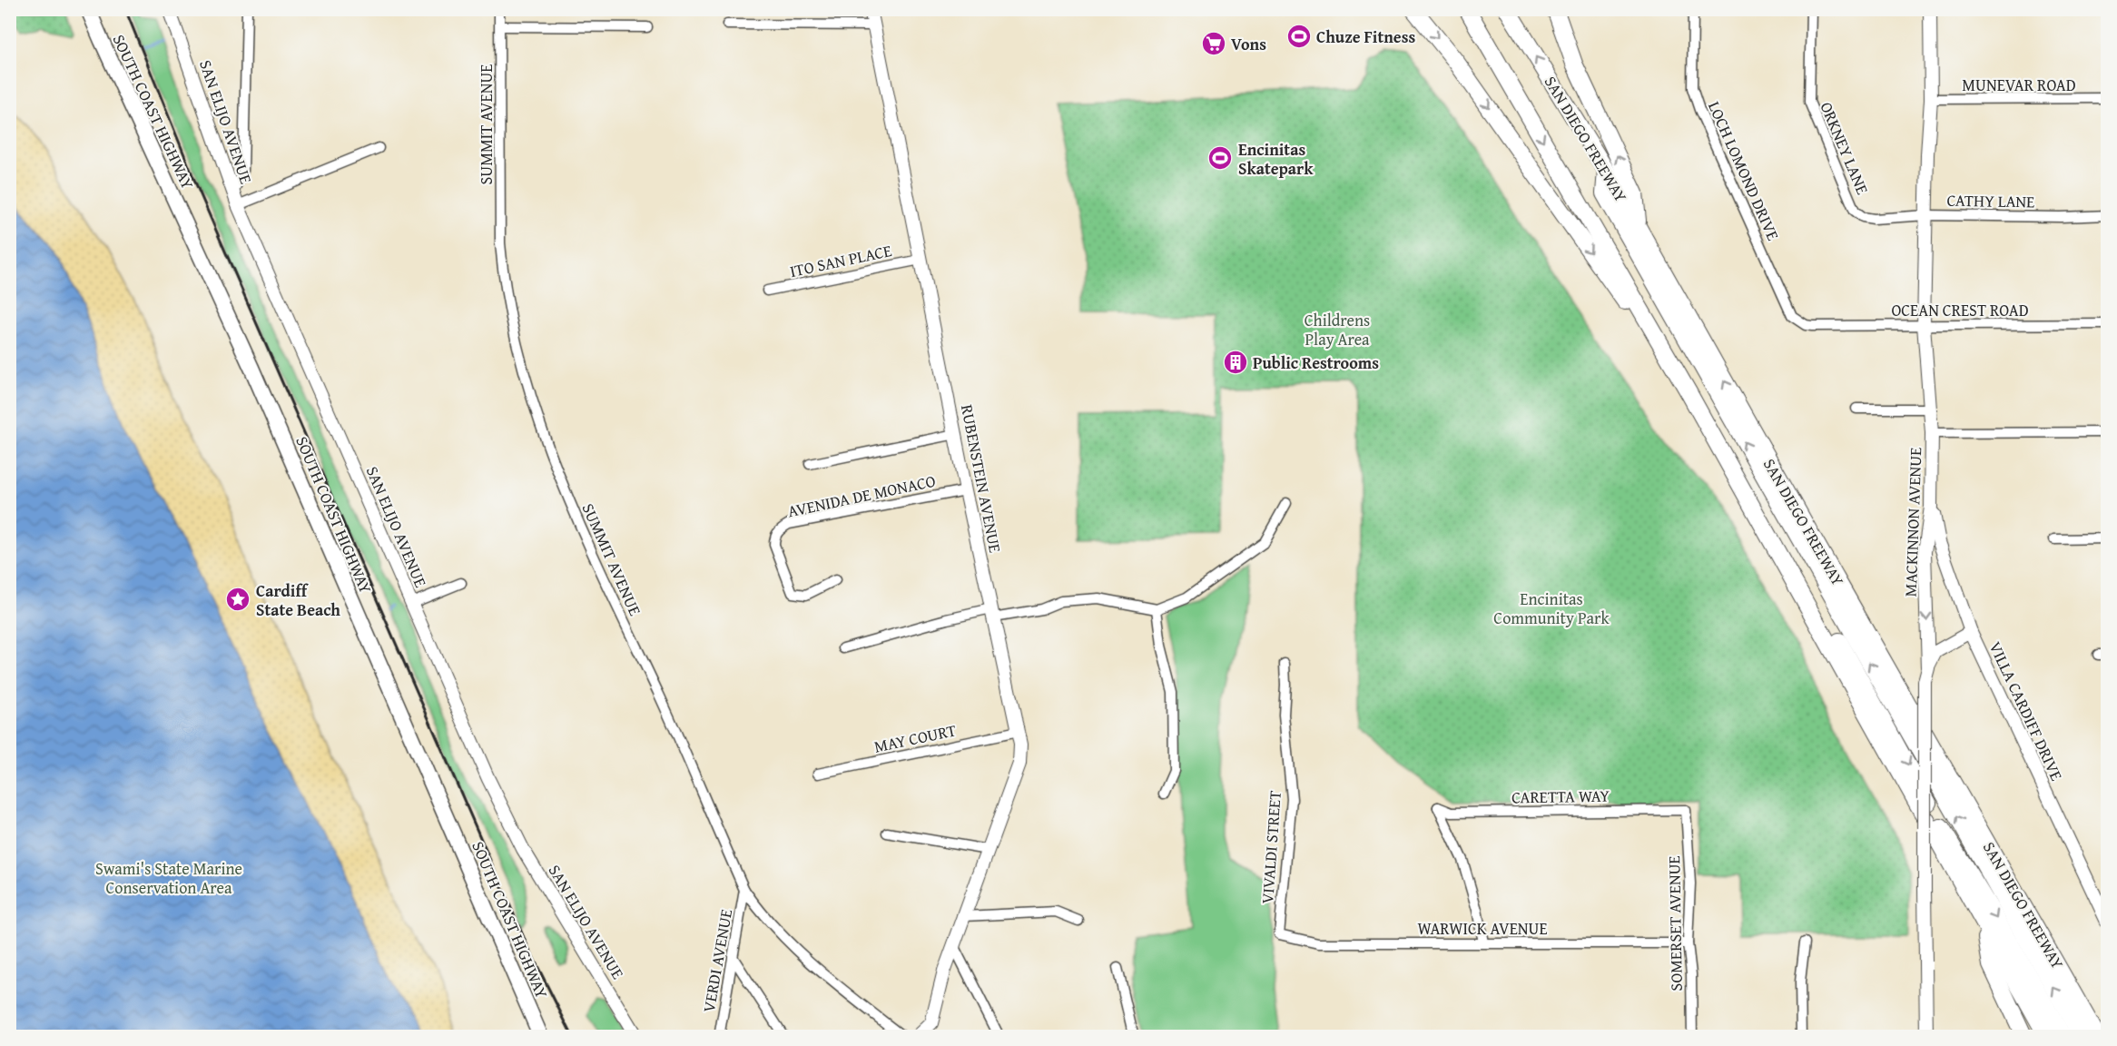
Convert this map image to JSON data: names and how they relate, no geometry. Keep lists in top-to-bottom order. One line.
{"streets":{"highway":["SAN DIEGO FREEWAY"],"main road":["SOUTH COAST HIGHWAY"],"street":["MUNEVAR ROAD","SAN ELIJO AVENUE","SUMMIT AVENUE","ORKNEY LANE","LOCH LOMOND DRIVE","CATHY LANE","ITO SAN PLACE","OCEAN CREST ROAD","RUBENSTEIN AVENUE","AVENIDA DE MONACO","MACKINNON AVENUE","VILLA CARDIFF DRIVE","MAY COURT","CARETTA WAY","VIVALDI STREET","SOMERSET AVENUE","WARWICK AVENUE","VERDI AVENUE"]},"crossings":[["MUNEVAR ROAD","MACKINNON AVENUE"],["SUMMIT AVENUE","VERDI AVENUE"],["ORKNEY LANE","CATHY LANE"],["LOCH LOMOND DRIVE","OCEAN CREST ROAD"],["CATHY LANE","MACKINNON AVENUE"],["ITO SAN PLACE","RUBENSTEIN AVENUE"],["OCEAN CREST ROAD","MACKINNON AVENUE"],["RUBENSTEIN AVENUE","AVENIDA DE MONACO"],["RUBENSTEIN AVENUE","MAY COURT"],["MACKINNON AVENUE","VILLA CARDIFF DRIVE"],["CARETTA WAY","SOMERSET AVENUE"],["CARETTA WAY","WARWICK AVENUE"],["VIVALDI STREET","WARWICK AVENUE"],["SOMERSET AVENUE","WARWICK AVENUE"]],"parks":["Childrens Play Area","Encinitas Community Park","Swami's State Marine Conservation Area"],"places":{"sports":["Chuze Fitness","Encinitas Skatepark"],"supermarket":["Vons"],"building":["Public Restrooms"],"place":["Cardiff State Beach"]}}
